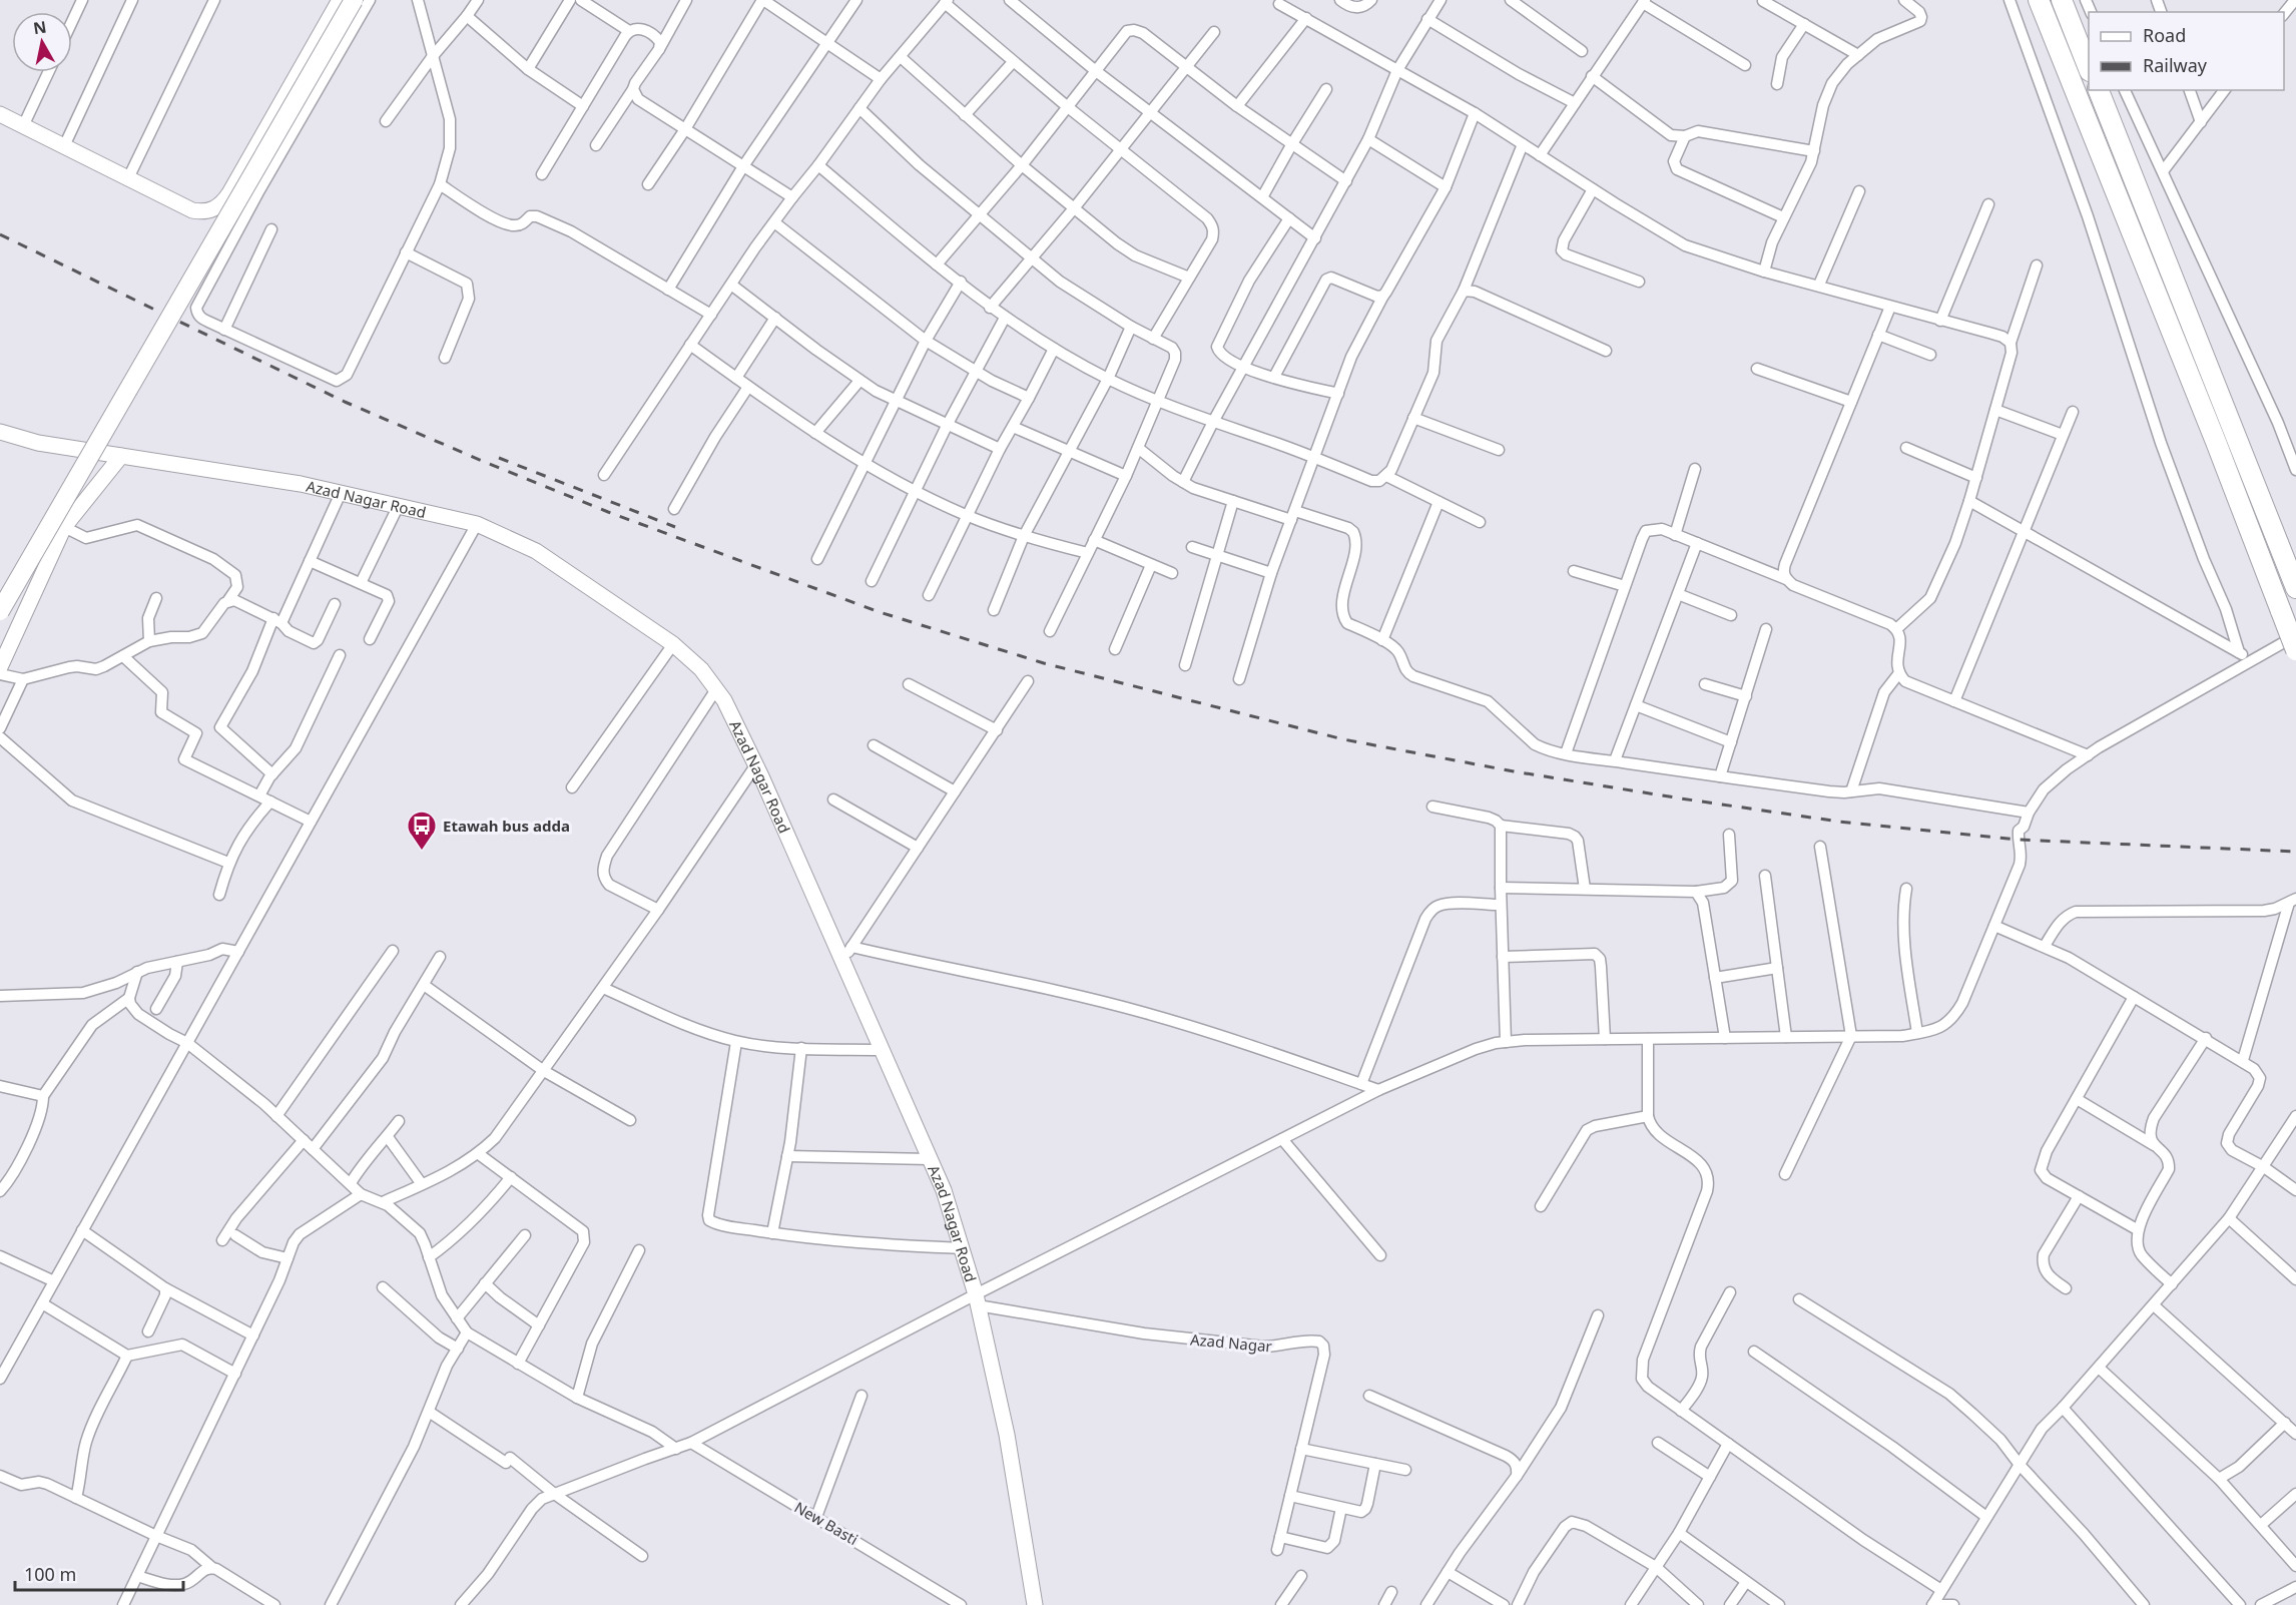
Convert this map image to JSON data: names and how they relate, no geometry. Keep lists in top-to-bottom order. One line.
{"streets":{"street":["Azad Nagar Road","Azad Nagar","New Basti"]},"crossings":[["Azad Nagar Road","Azad Nagar"]],"places":{"bus stop":["Etawah bus adda"]},"legend":["Road","Railway"],"scale_bar":"100 m","north":"top"}
